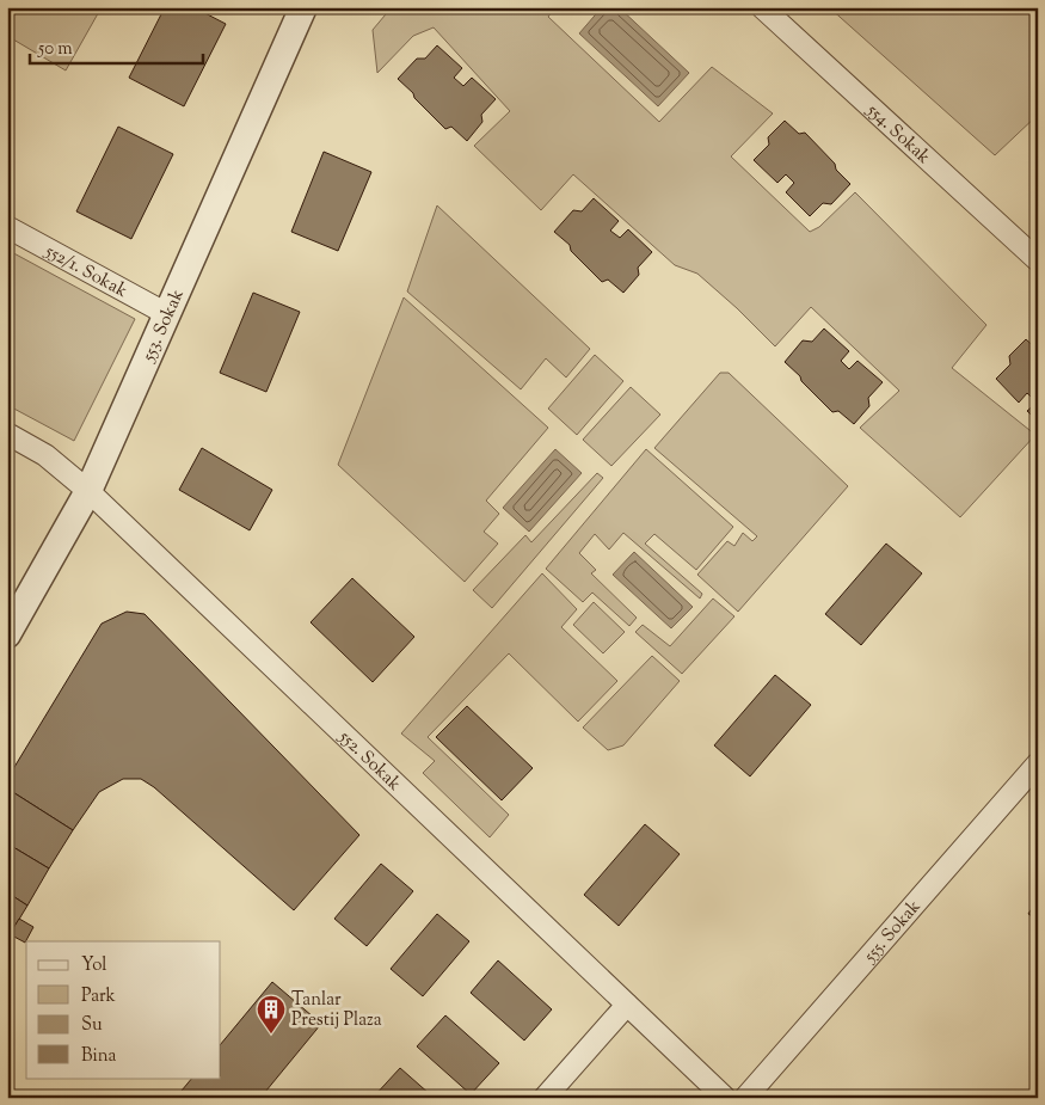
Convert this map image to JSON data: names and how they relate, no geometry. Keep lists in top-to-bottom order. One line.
{"streets":{"street":["554. Sokak","552/1. Sokak","553. Sokak","552. Sokak","555. Sokak"]},"crossings":[["552/1. Sokak","553. Sokak"],["553. Sokak","552. Sokak"]],"places":{"building":["Tanlar Prestij Plaza"]},"legend":["Yol","Park","Su","Bina"],"scale_bar":"50 m"}
